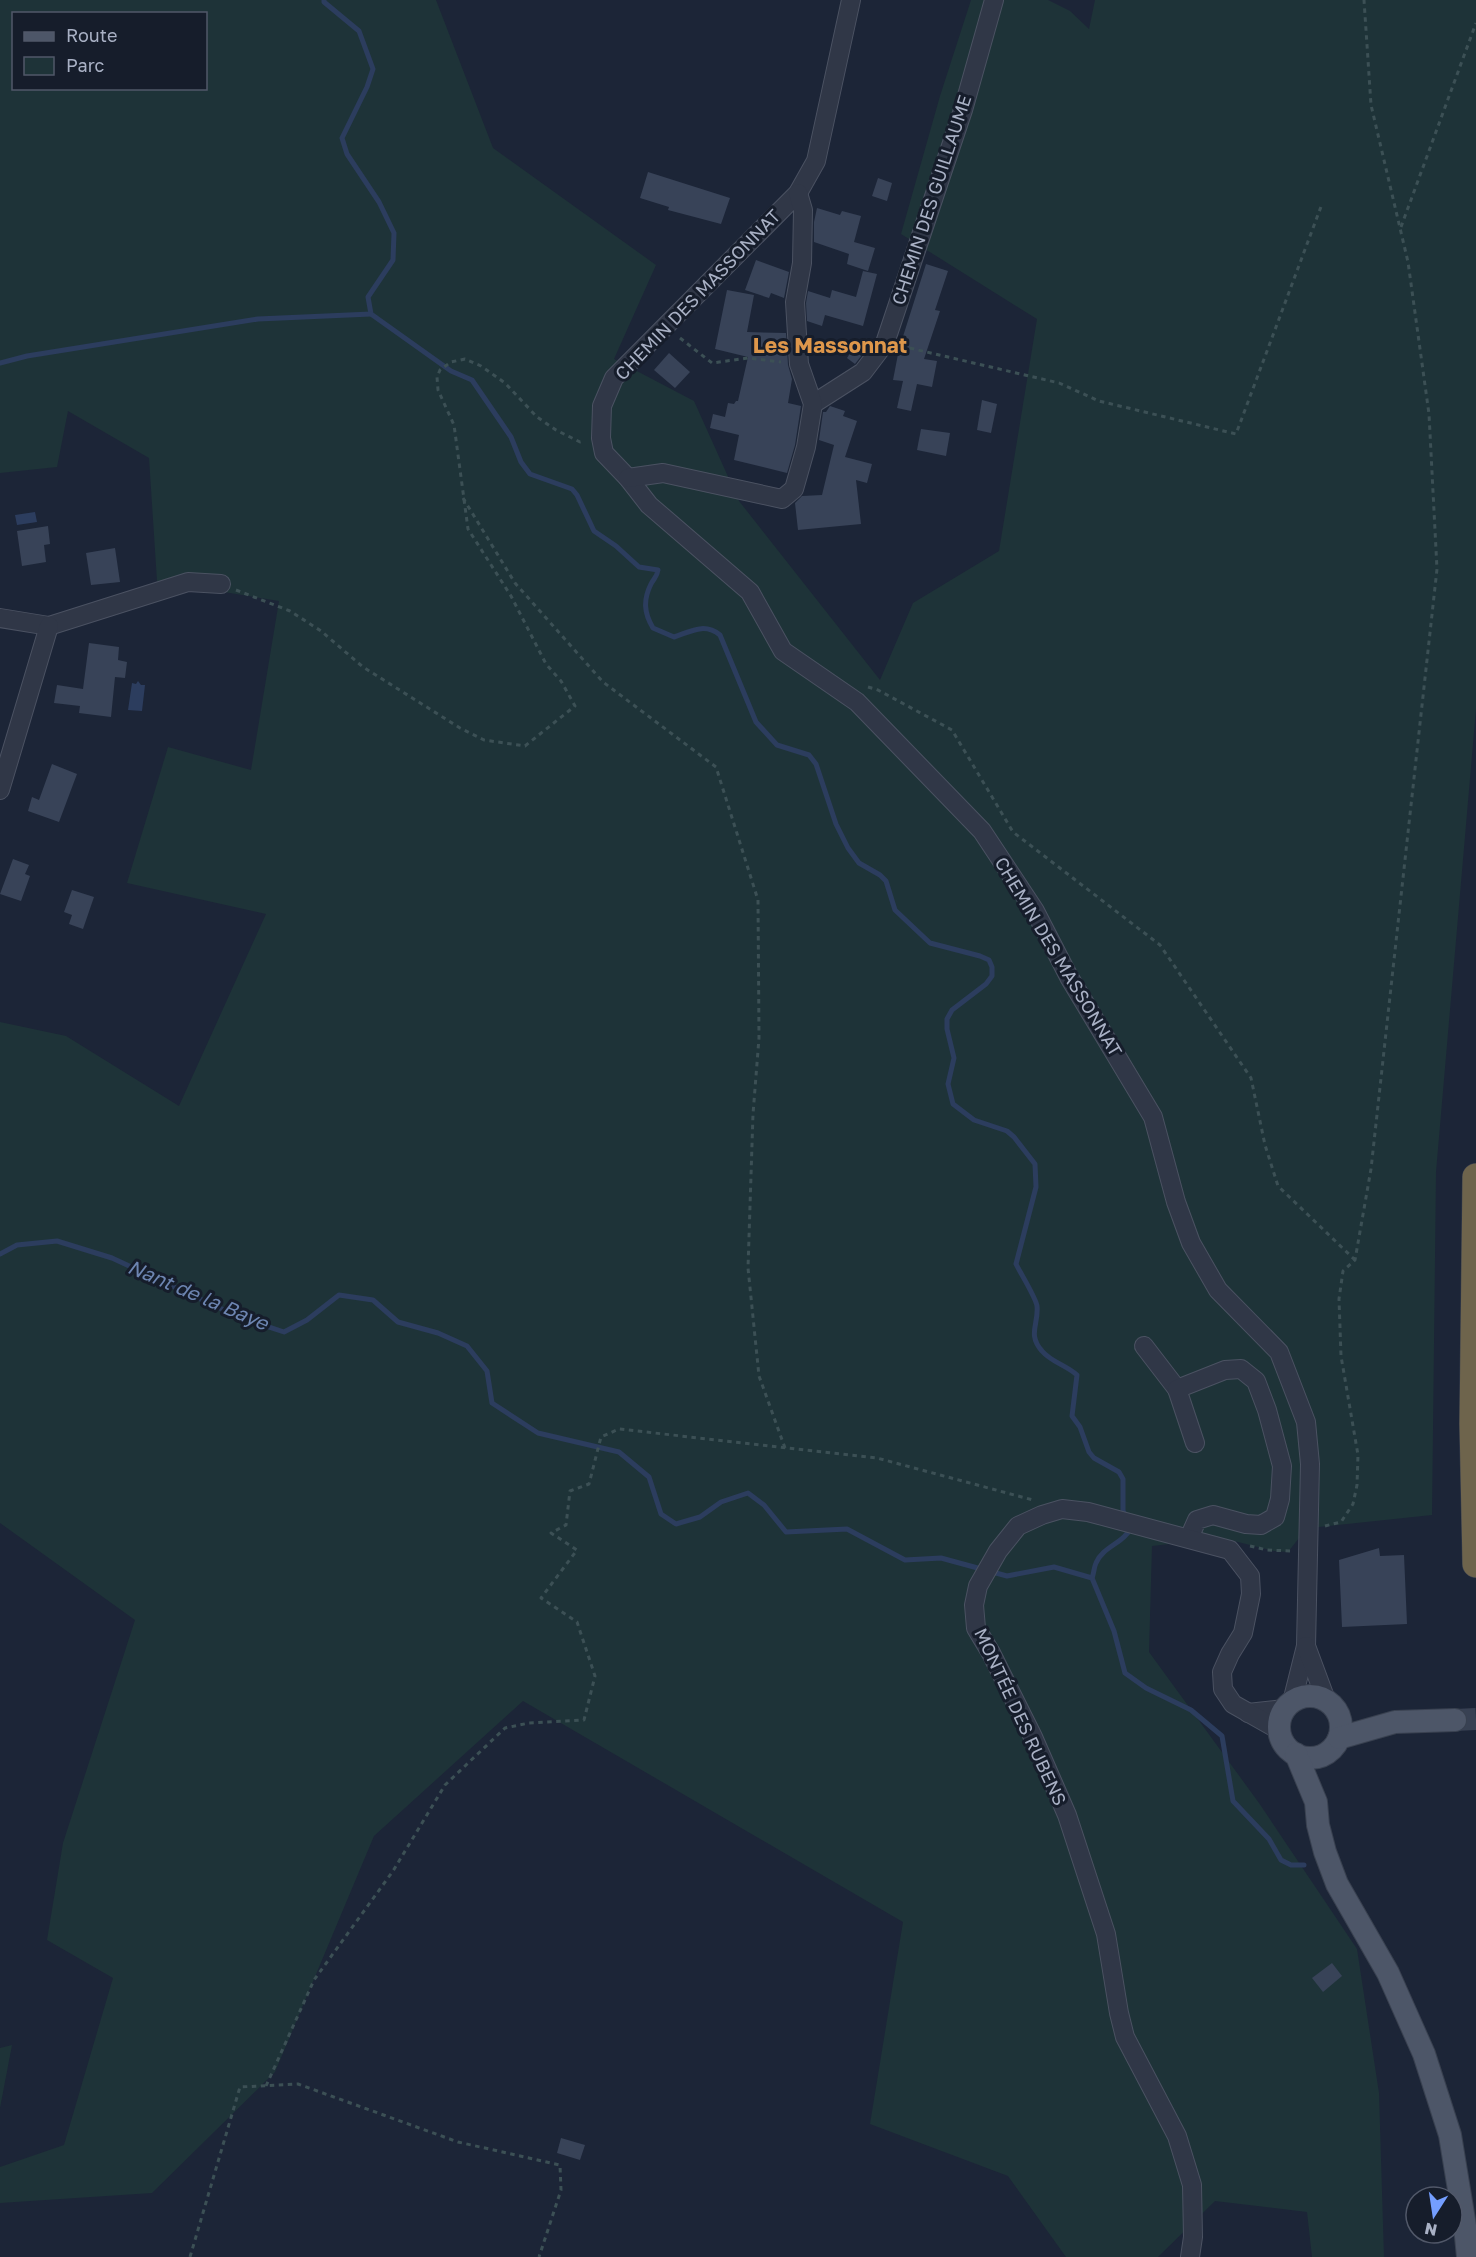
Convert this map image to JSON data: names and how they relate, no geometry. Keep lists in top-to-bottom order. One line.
{"streets":{"street":["CHEMIN DES GUILLAUME","CHEMIN DES MASSONNAT","MONTÉE DES RUBENS"]},"districts":["Les Massonnat"],"water":["Nant de la Baye"],"legend":["Route","Parc"],"north":"bottom"}
